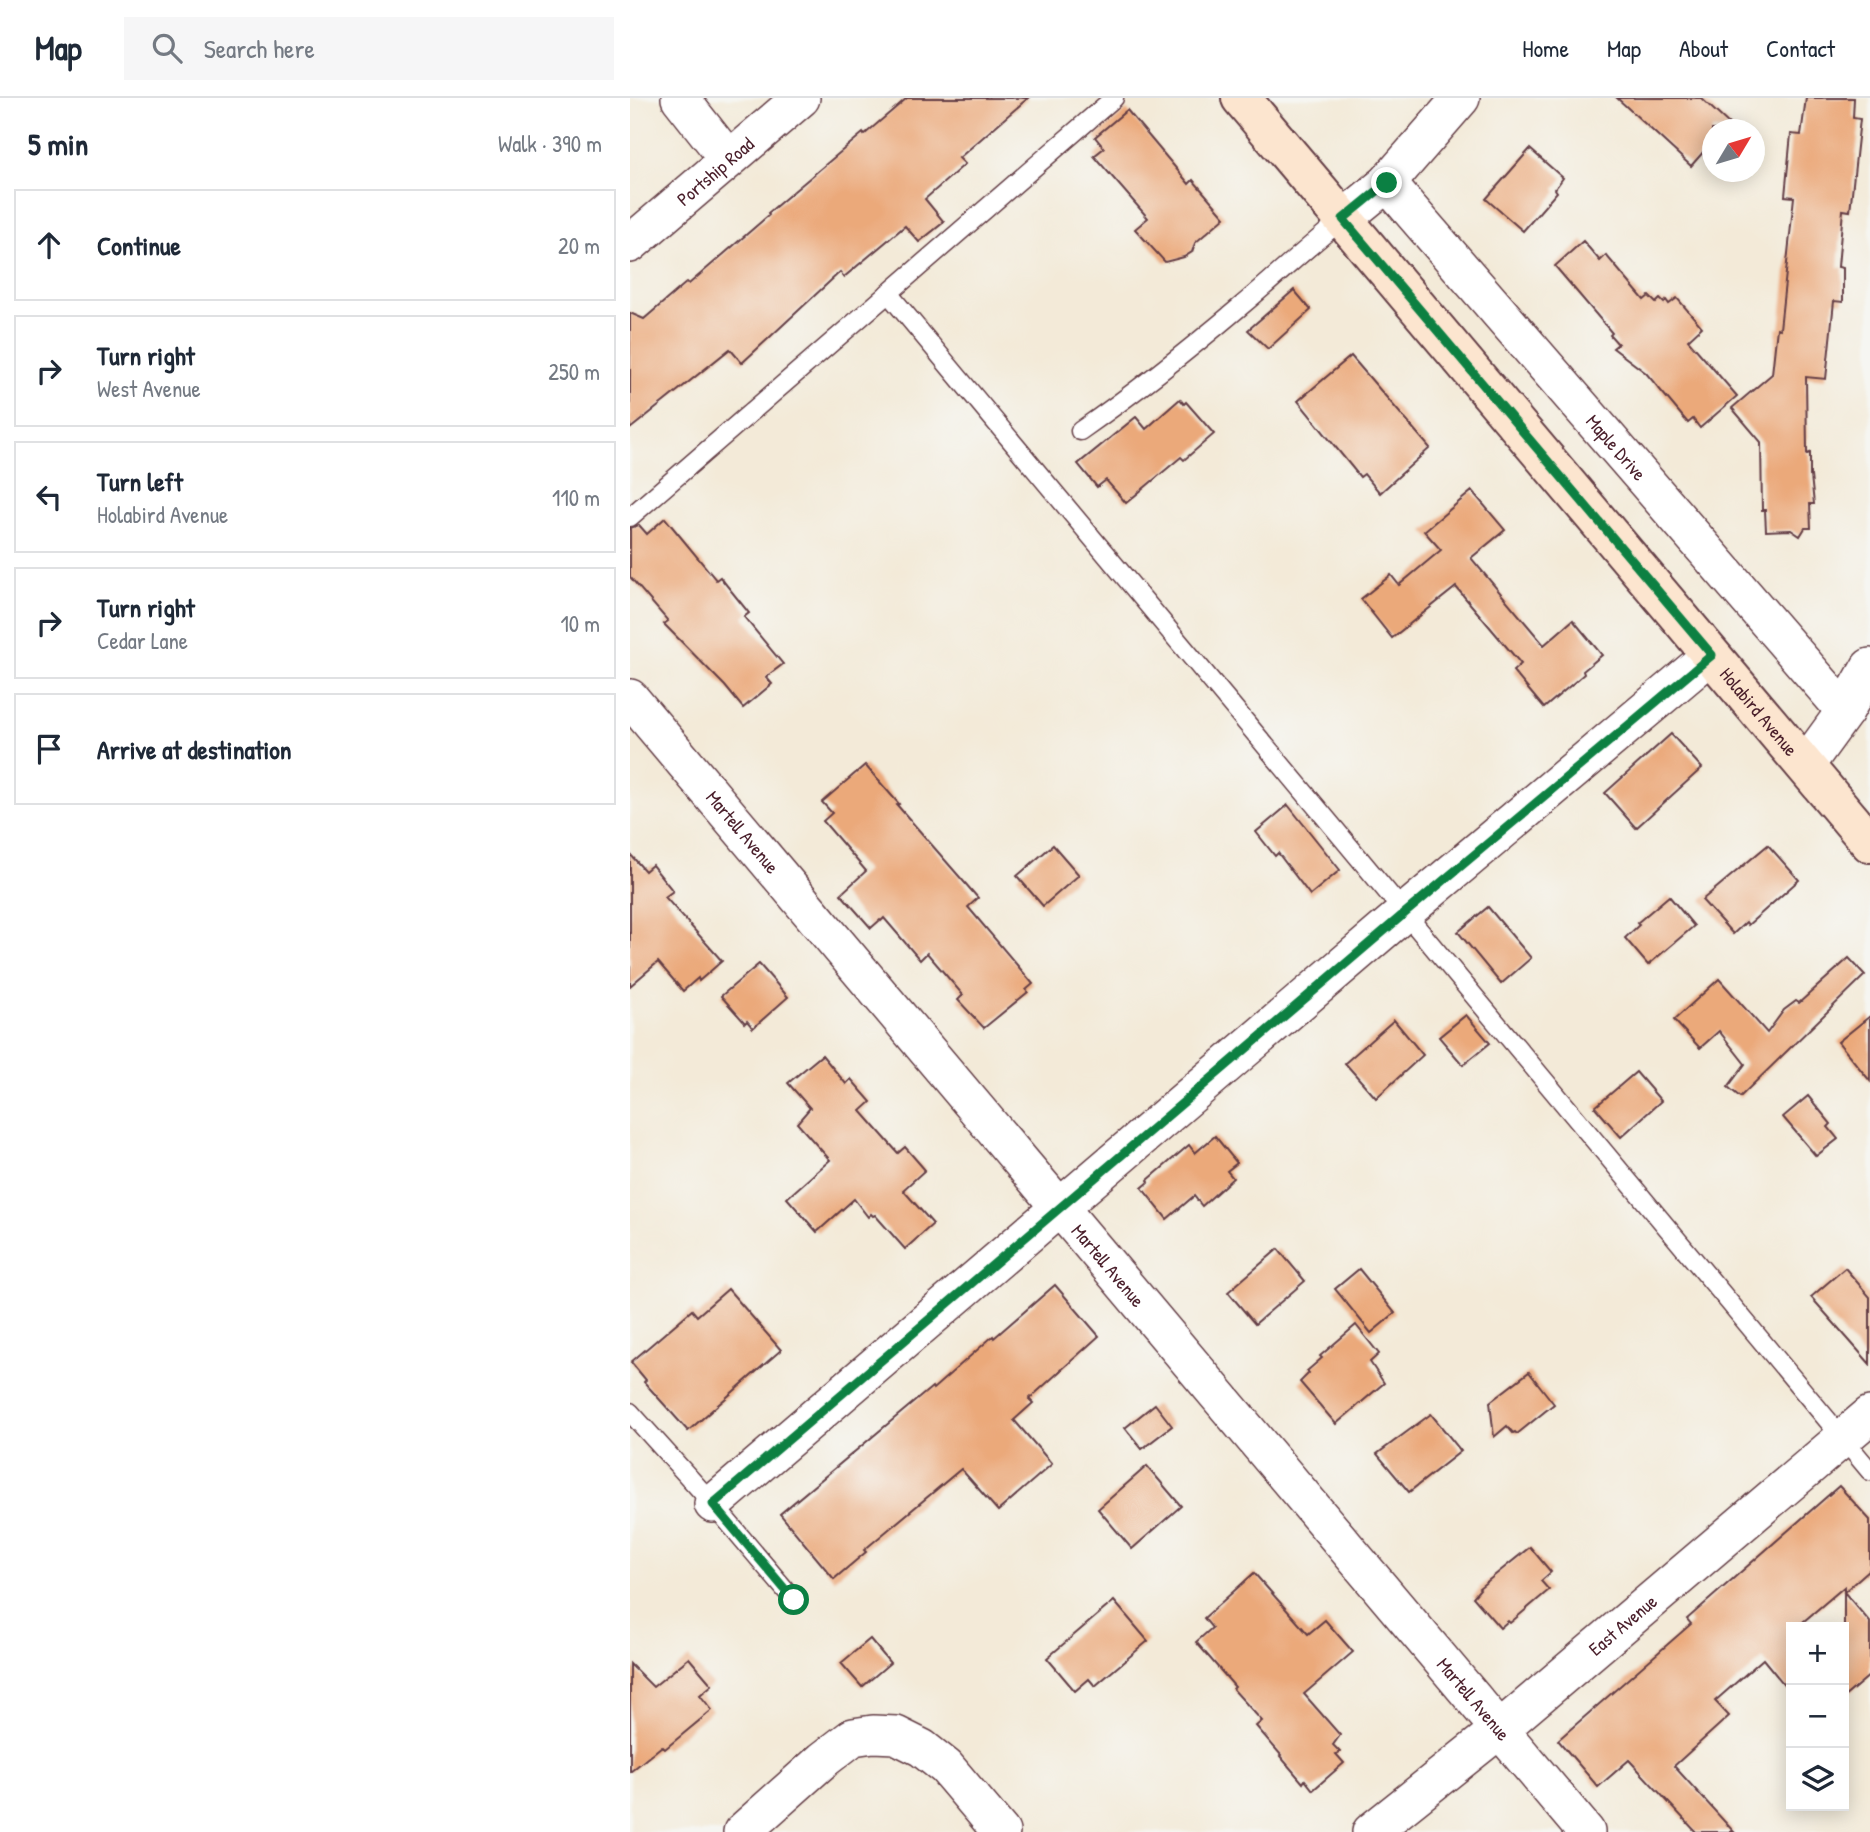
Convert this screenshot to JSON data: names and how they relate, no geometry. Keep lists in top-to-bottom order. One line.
{"streets":{"main road":["Holabird Avenue"],"street":["Portship Road","Maple Drive","Martell Avenue","East Avenue"]},"crossings":[["Martell Avenue","East Avenue"]],"north":"top right","page":{"header":"Map","search":"Search here","nav":["Home","Map","About","Contact"],"heading":["5 min","Walk · 390 m"],"list":[["Continue","20 m"],["Turn right","West Avenue","250 m"],["Turn left","Holabird Avenue","110 m"],["Turn right","Cedar Lane","10 m"],"Arrive at destination"],"map_buttons":["+","−"]}}
